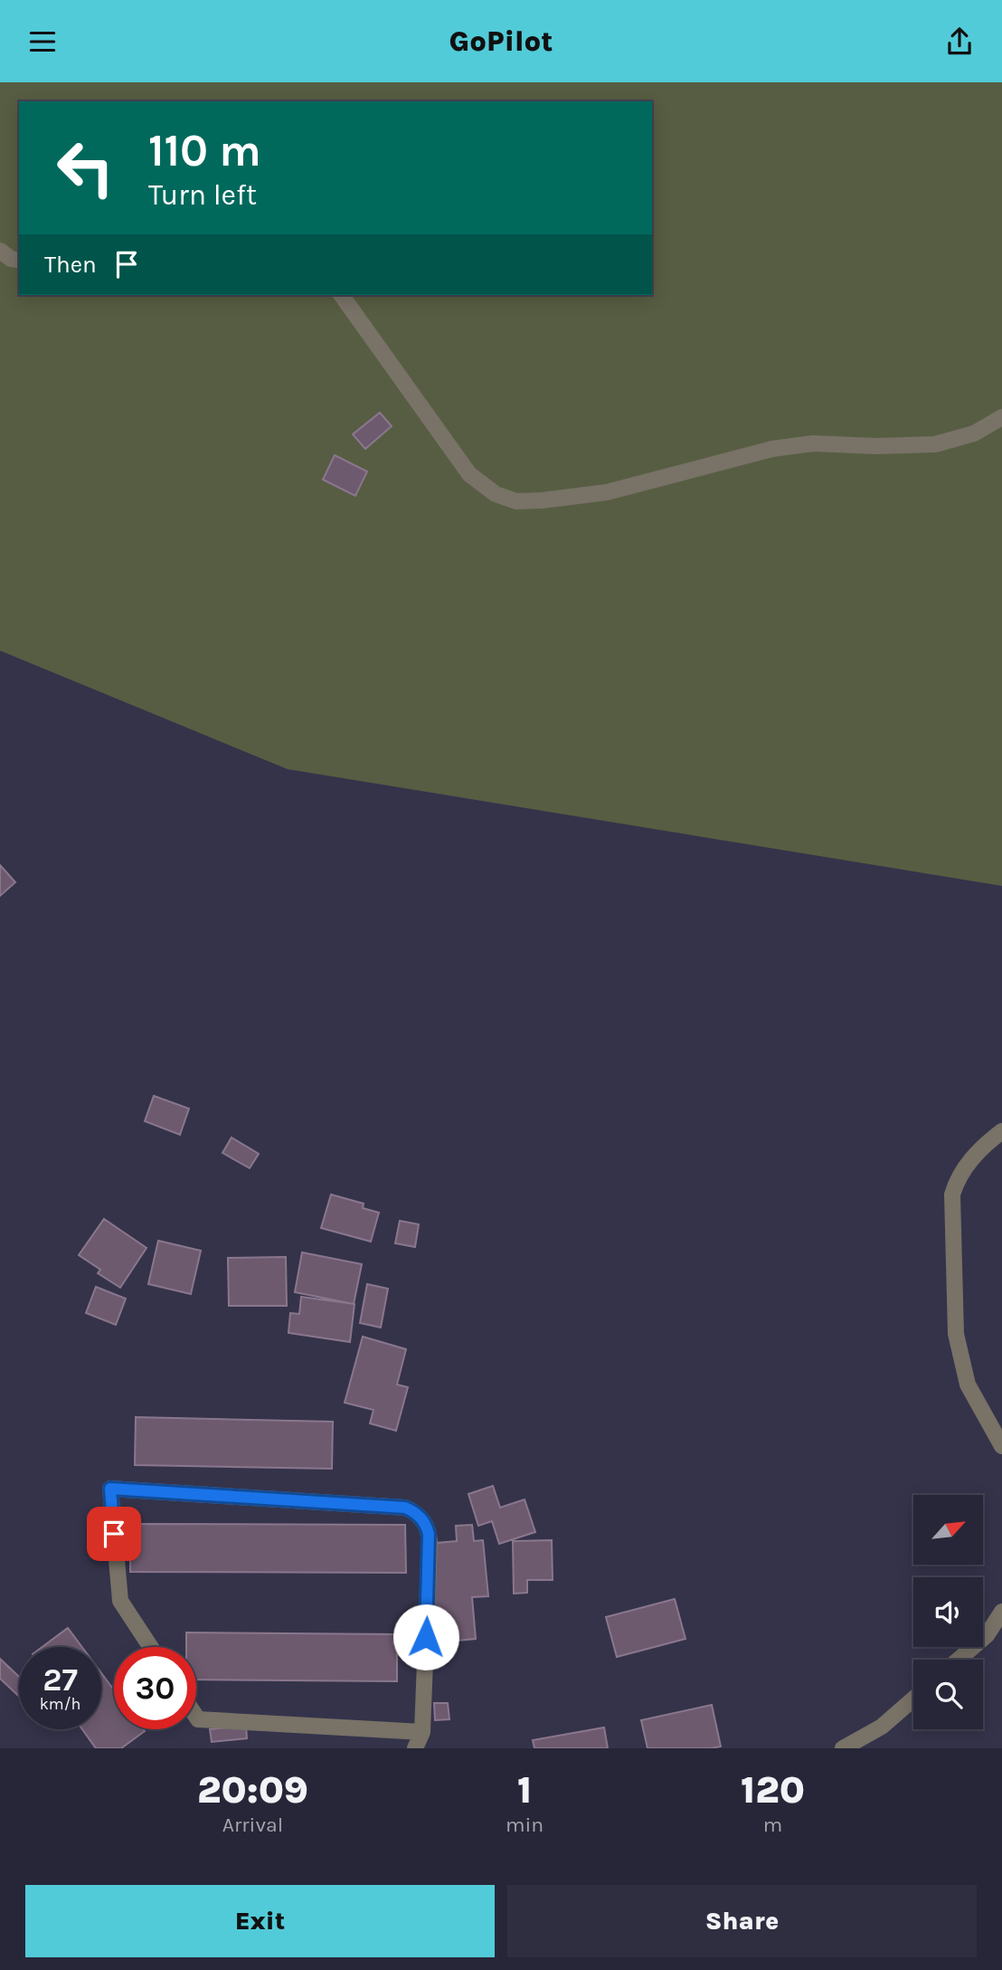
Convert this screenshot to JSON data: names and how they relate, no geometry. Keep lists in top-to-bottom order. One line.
{"north":"top right","page":{"header":"GoPilot","turn":["110 m","Turn left"],"then":"Then","speed":"27 km/h","limit":"30","eta":["20:09","Arrival","1","min","120","m"],"buttons":["Exit","Share"]}}
